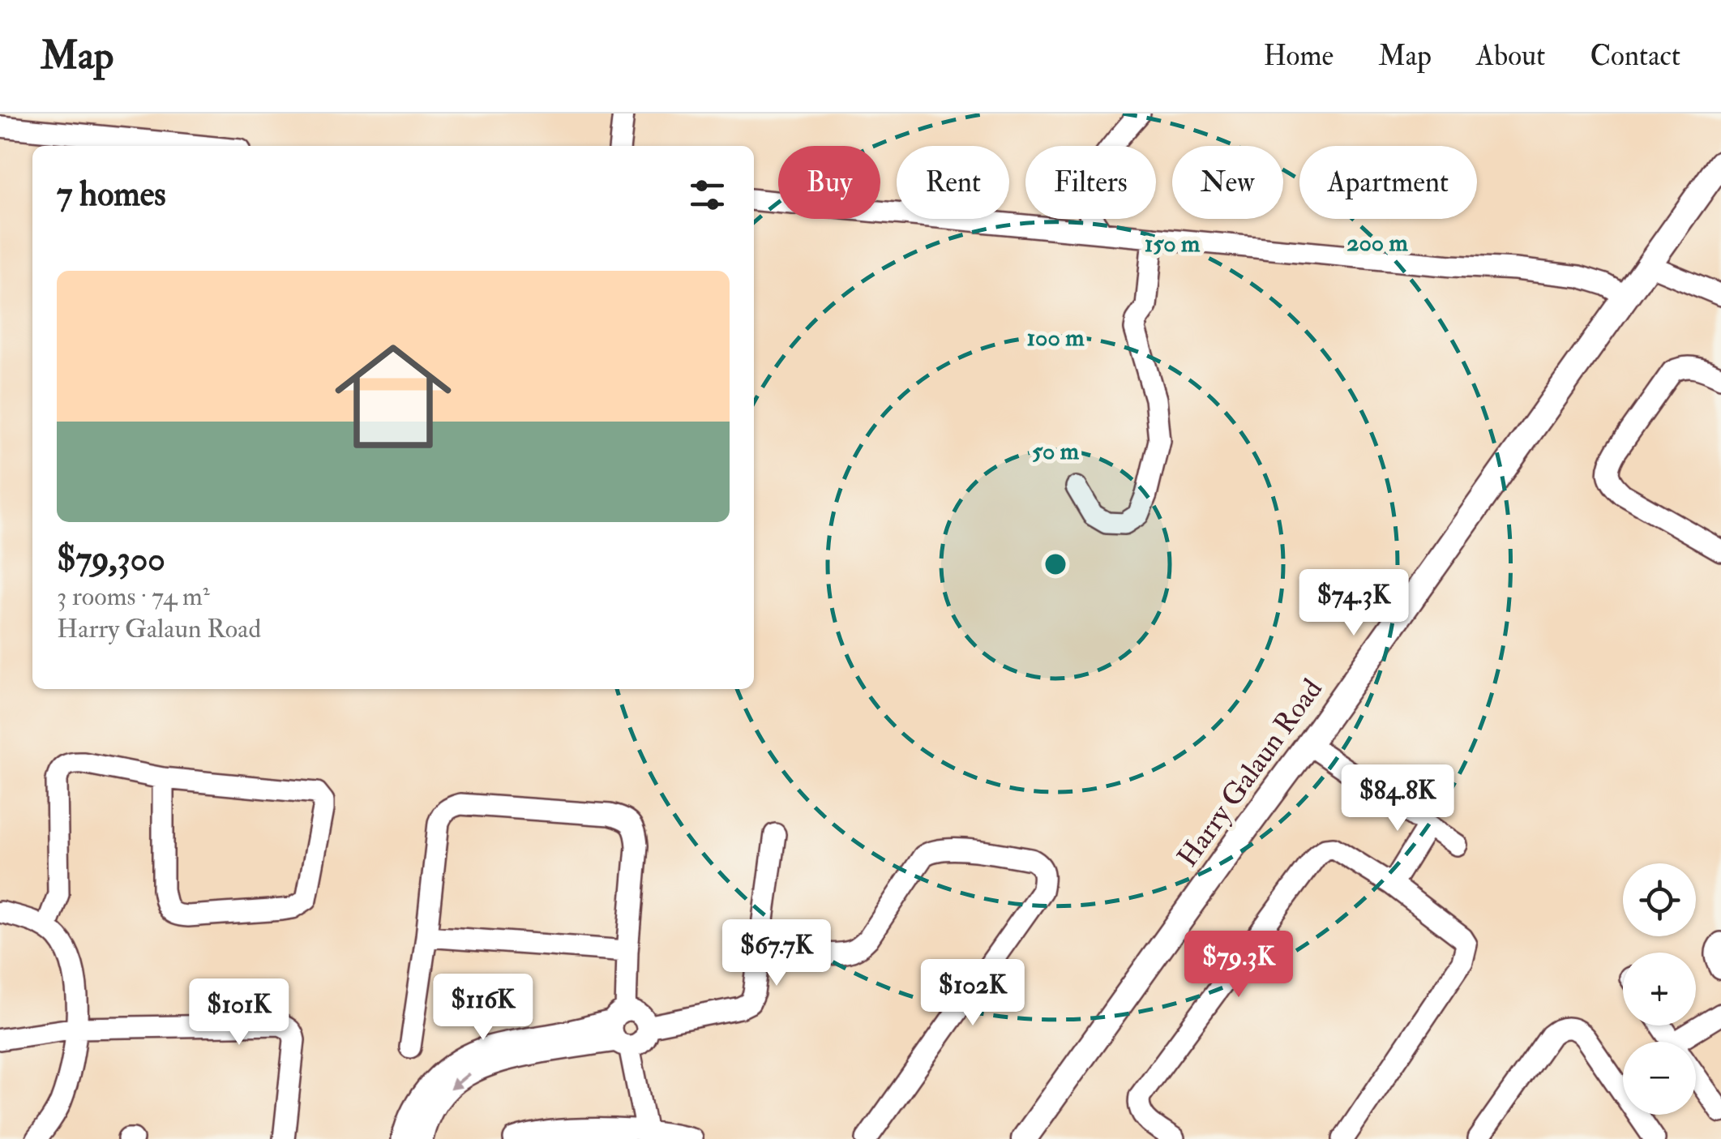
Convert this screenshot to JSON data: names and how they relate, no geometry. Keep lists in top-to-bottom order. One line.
{"streets":{"main road":["Harry Galaun Road"]},"page":{"header":"Map","nav":["Home","Map","About","Contact"],"chip":["Buy","Rent","Filters","New","Apartment"],"heading":"7 homes","list":[{"name":"$79,300","note":"3 rooms · 74 m² · Harry Galaun Road"}],"price":["$74.3K","$84.8K","$67.7K","$79.3K","$102K","$116K","$101K"],"map_buttons":["+","−"]},"rings":["200 m","150 m","100 m","50 m"]}
